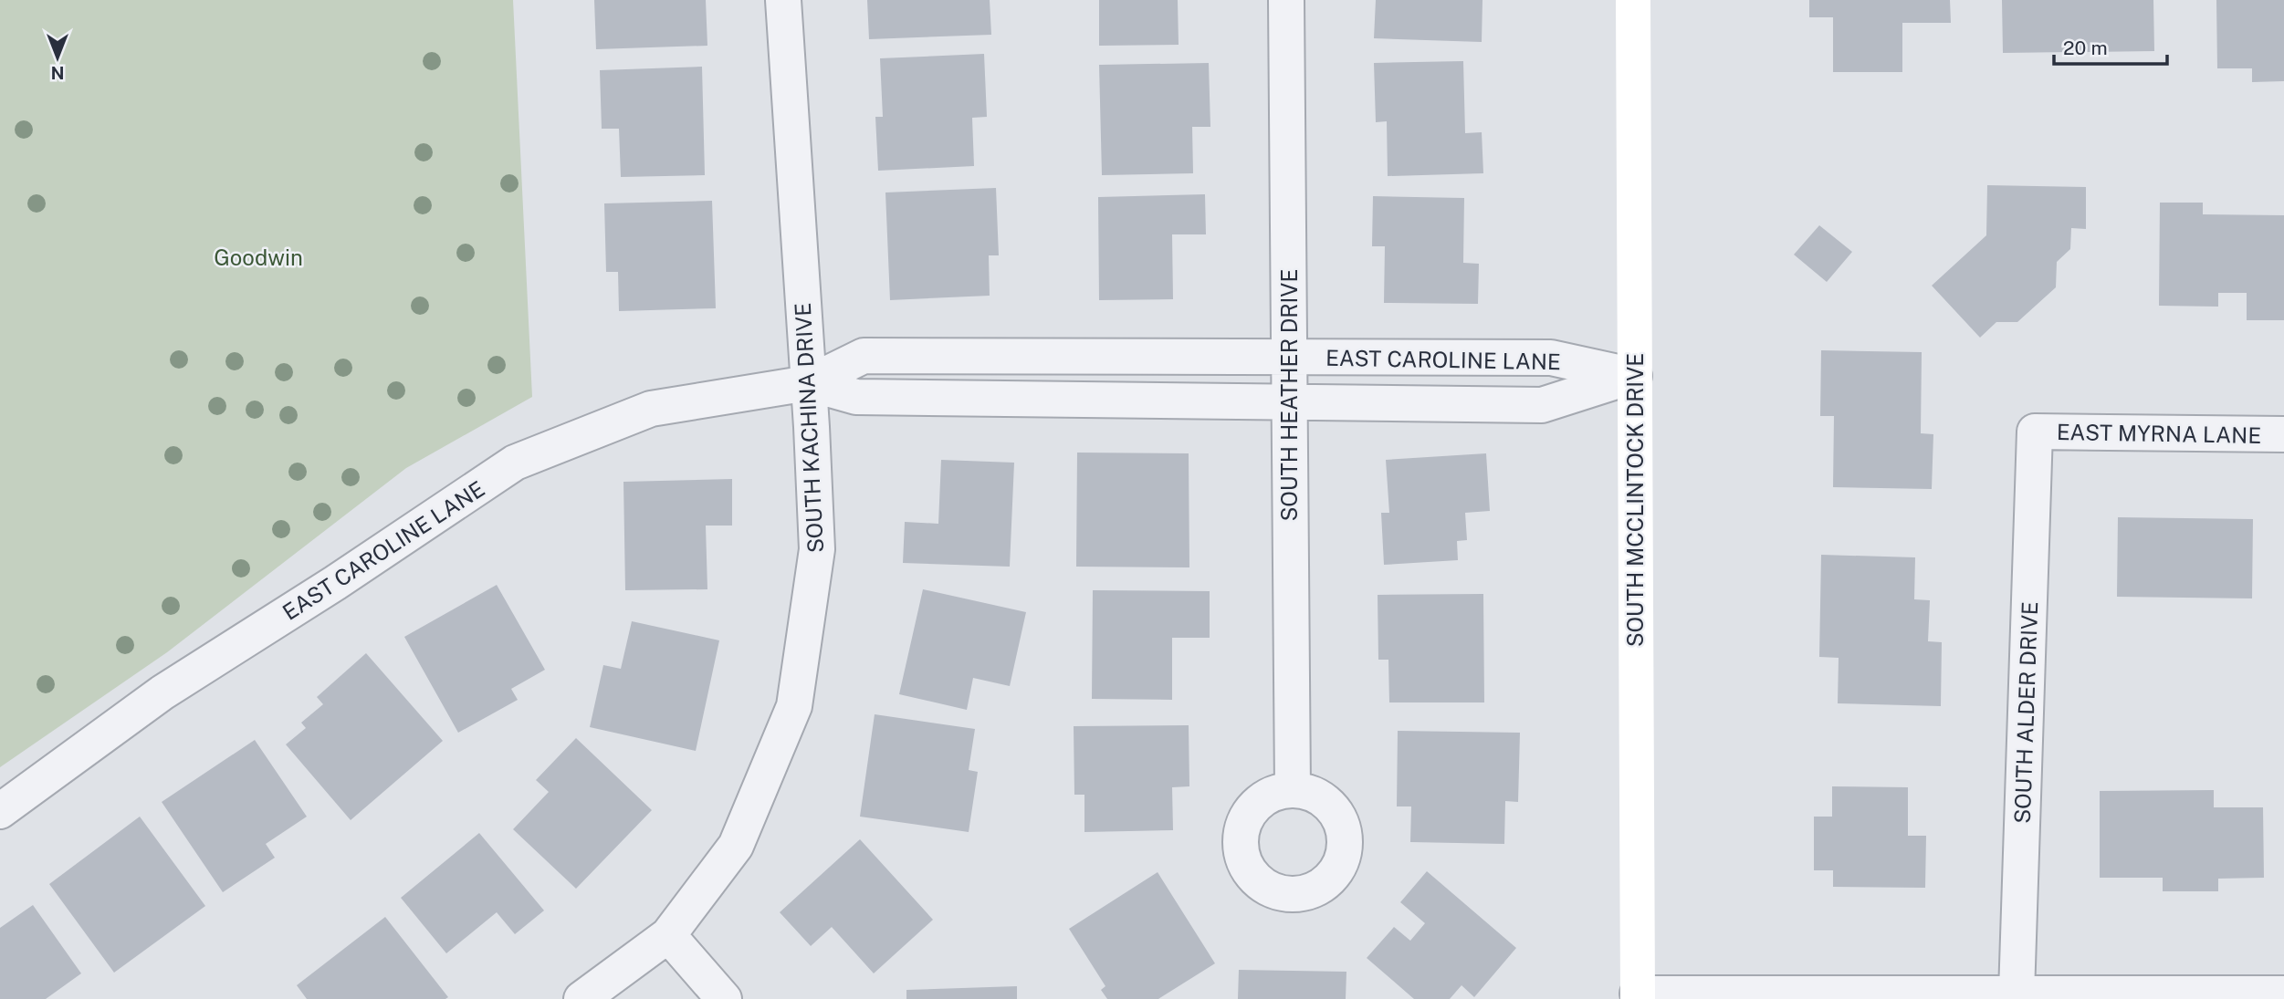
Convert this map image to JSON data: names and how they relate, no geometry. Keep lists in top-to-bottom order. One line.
{"streets":{"main road":["SOUTH MCCLINTOCK DRIVE"],"street":["EAST CAROLINE LANE","SOUTH HEATHER DRIVE","SOUTH KACHINA DRIVE","EAST MYRNA LANE","SOUTH ALDER DRIVE"]},"crossings":[["EAST CAROLINE LANE","SOUTH HEATHER DRIVE"],["EAST CAROLINE LANE","SOUTH KACHINA DRIVE"],["EAST CAROLINE LANE","SOUTH MCCLINTOCK DRIVE"],["EAST MYRNA LANE","SOUTH ALDER DRIVE"]],"parks":["Goodwin"],"scale_bar":"20 m","north":"bottom"}
